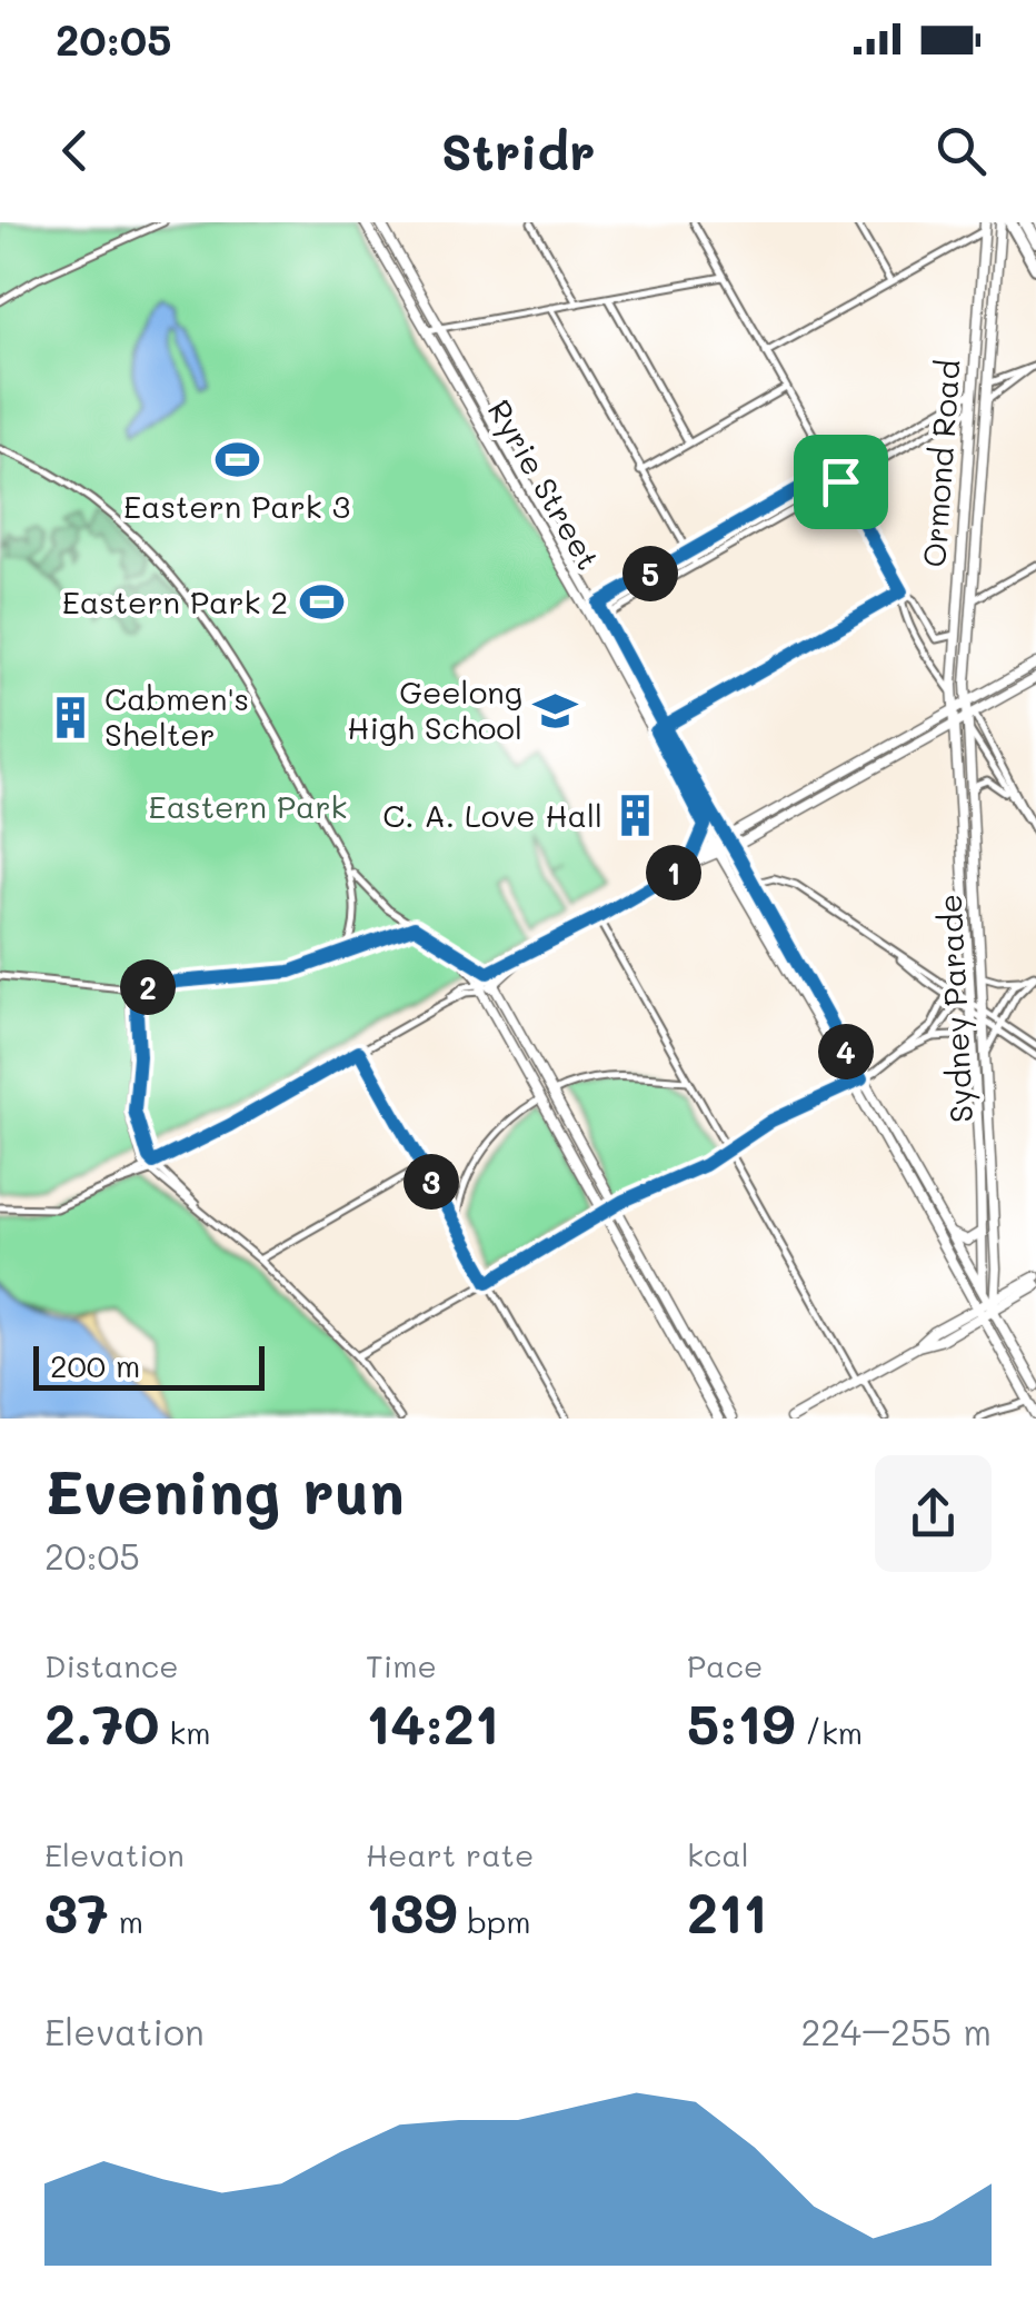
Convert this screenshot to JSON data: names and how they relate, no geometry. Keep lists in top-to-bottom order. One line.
{"streets":{"street":["Ormond Road","Ryrie Street","Sydney Parade"]},"crossings":[["Ormond Road","Sydney Parade"],["Ryrie Street","Sydney Parade"]],"parks":["Eastern Park"],"places":{"sports":["Eastern Park 3","Eastern Park 2"],"school or university":["Geelong High School"],"building":["Cabmen's Shelter","C. A. Love Hall"]},"scale_bar":"200 m","page":{"status":"20:05","header":"Stridr","pins":["5","1","2","4","3"],"scale":"200 m","heading":["Evening run","20:05"],"stats":[["Distance","2.70 km"],["Time","14:21"],["Pace","5:19 /km"],["Elevation","37 m"],["Heart rate","139 bpm"],["kcal","211"]],"chart":["Elevation","224–255 m"]}}
